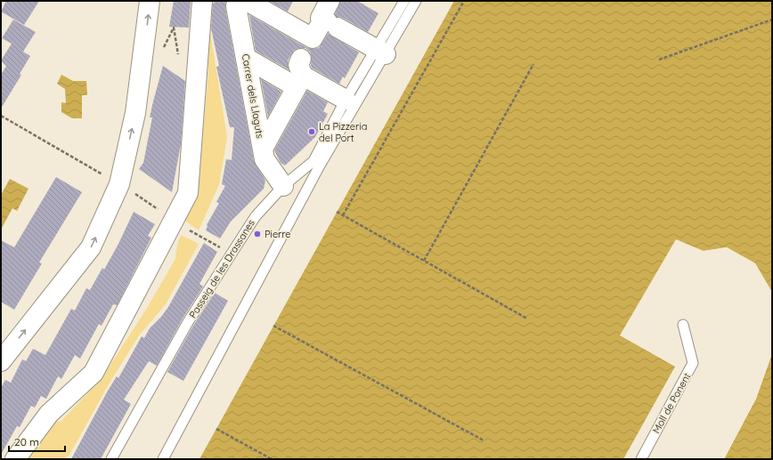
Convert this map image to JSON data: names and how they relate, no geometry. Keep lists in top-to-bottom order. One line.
{"streets":{"street":["Carrer dels Llaguts"],"lane":["Passeig de les Drassanes","Moll de Ponent"]},"crossings":[["Carrer dels Llaguts","Passeig de les Drassanes"]],"places":["La Pizzeria del Port","Pierre"],"scale_bar":"20 m"}
